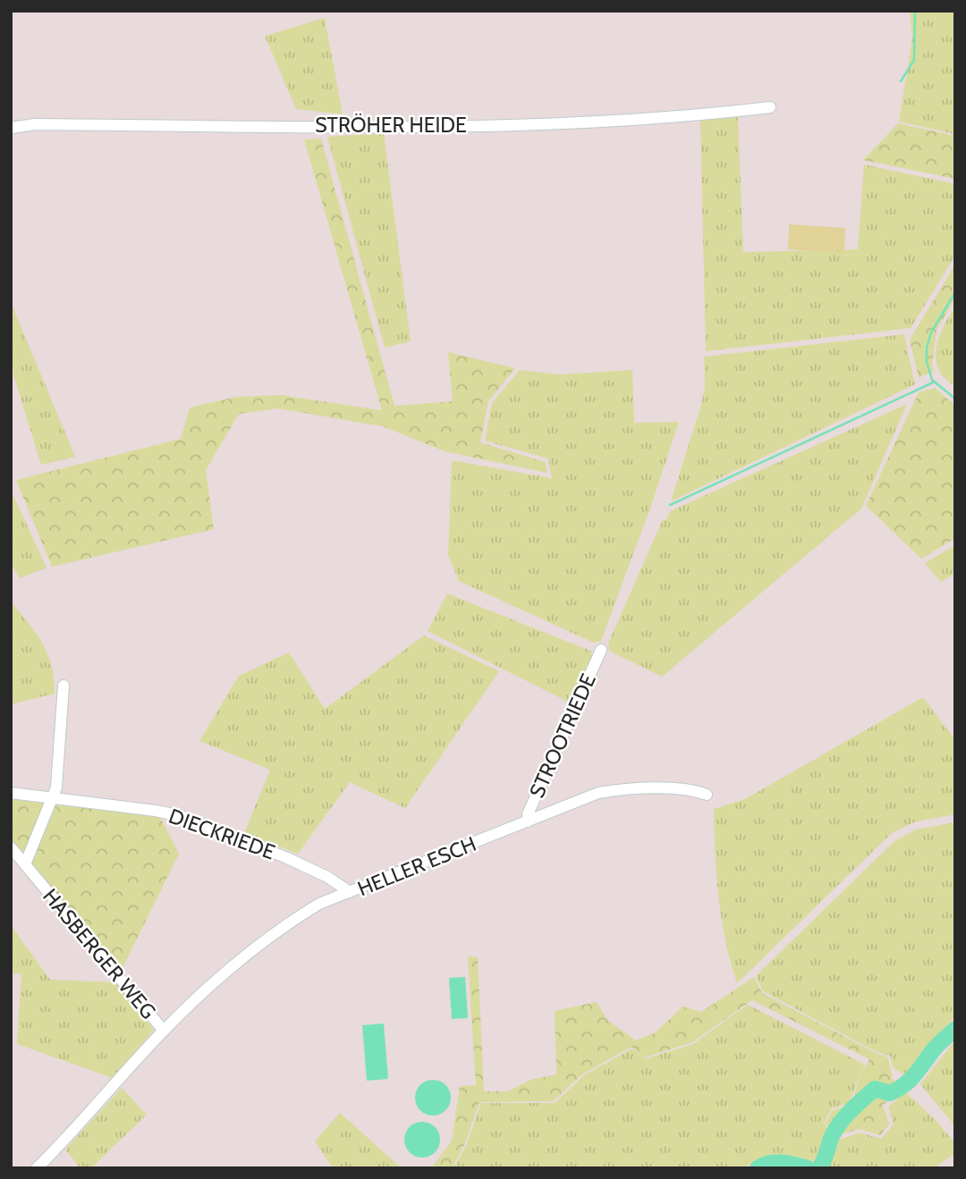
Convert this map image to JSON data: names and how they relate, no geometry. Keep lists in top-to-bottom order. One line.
{"streets":{"street":["STRÖHER HEIDE","STROOTRIEDE","DIECKRIEDE","HELLER ESCH","HASBERGER WEG"]},"crossings":[["STROOTRIEDE","HELLER ESCH"],["DIECKRIEDE","HELLER ESCH"],["HELLER ESCH","HASBERGER WEG"]]}
